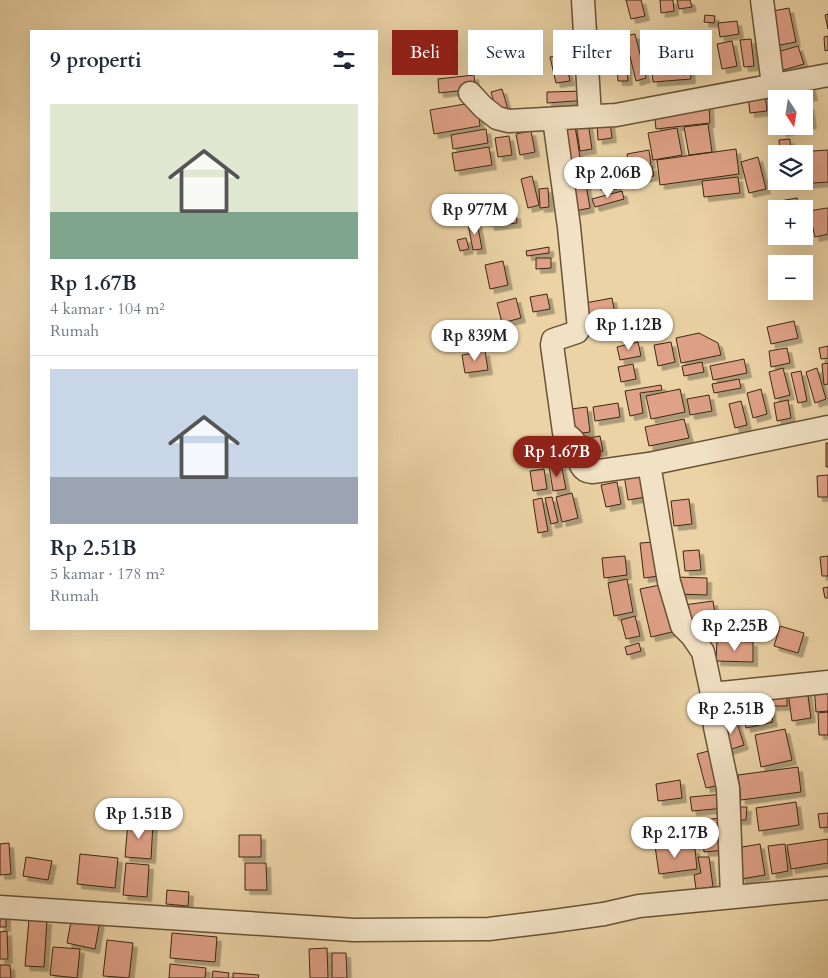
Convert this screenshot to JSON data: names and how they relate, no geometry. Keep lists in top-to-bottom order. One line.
{"north":"bottom","page":{"chip":["Beli","Sewa","Filter","Baru"],"heading":"9 properti","map_buttons":["+","−"],"list":[{"name":"Rp 1.67B","note":"4 kamar · 104 m² · Rumah"},{"name":"Rp 2.51B","note":"5 kamar · 178 m² · Rumah"}],"price":["Rp 2.06B","Rp 977M","Rp 1.12B","Rp 839M","Rp 1.67B","Rp 2.25B","Rp 2.51B","Rp 1.51B","Rp 2.17B"]}}
